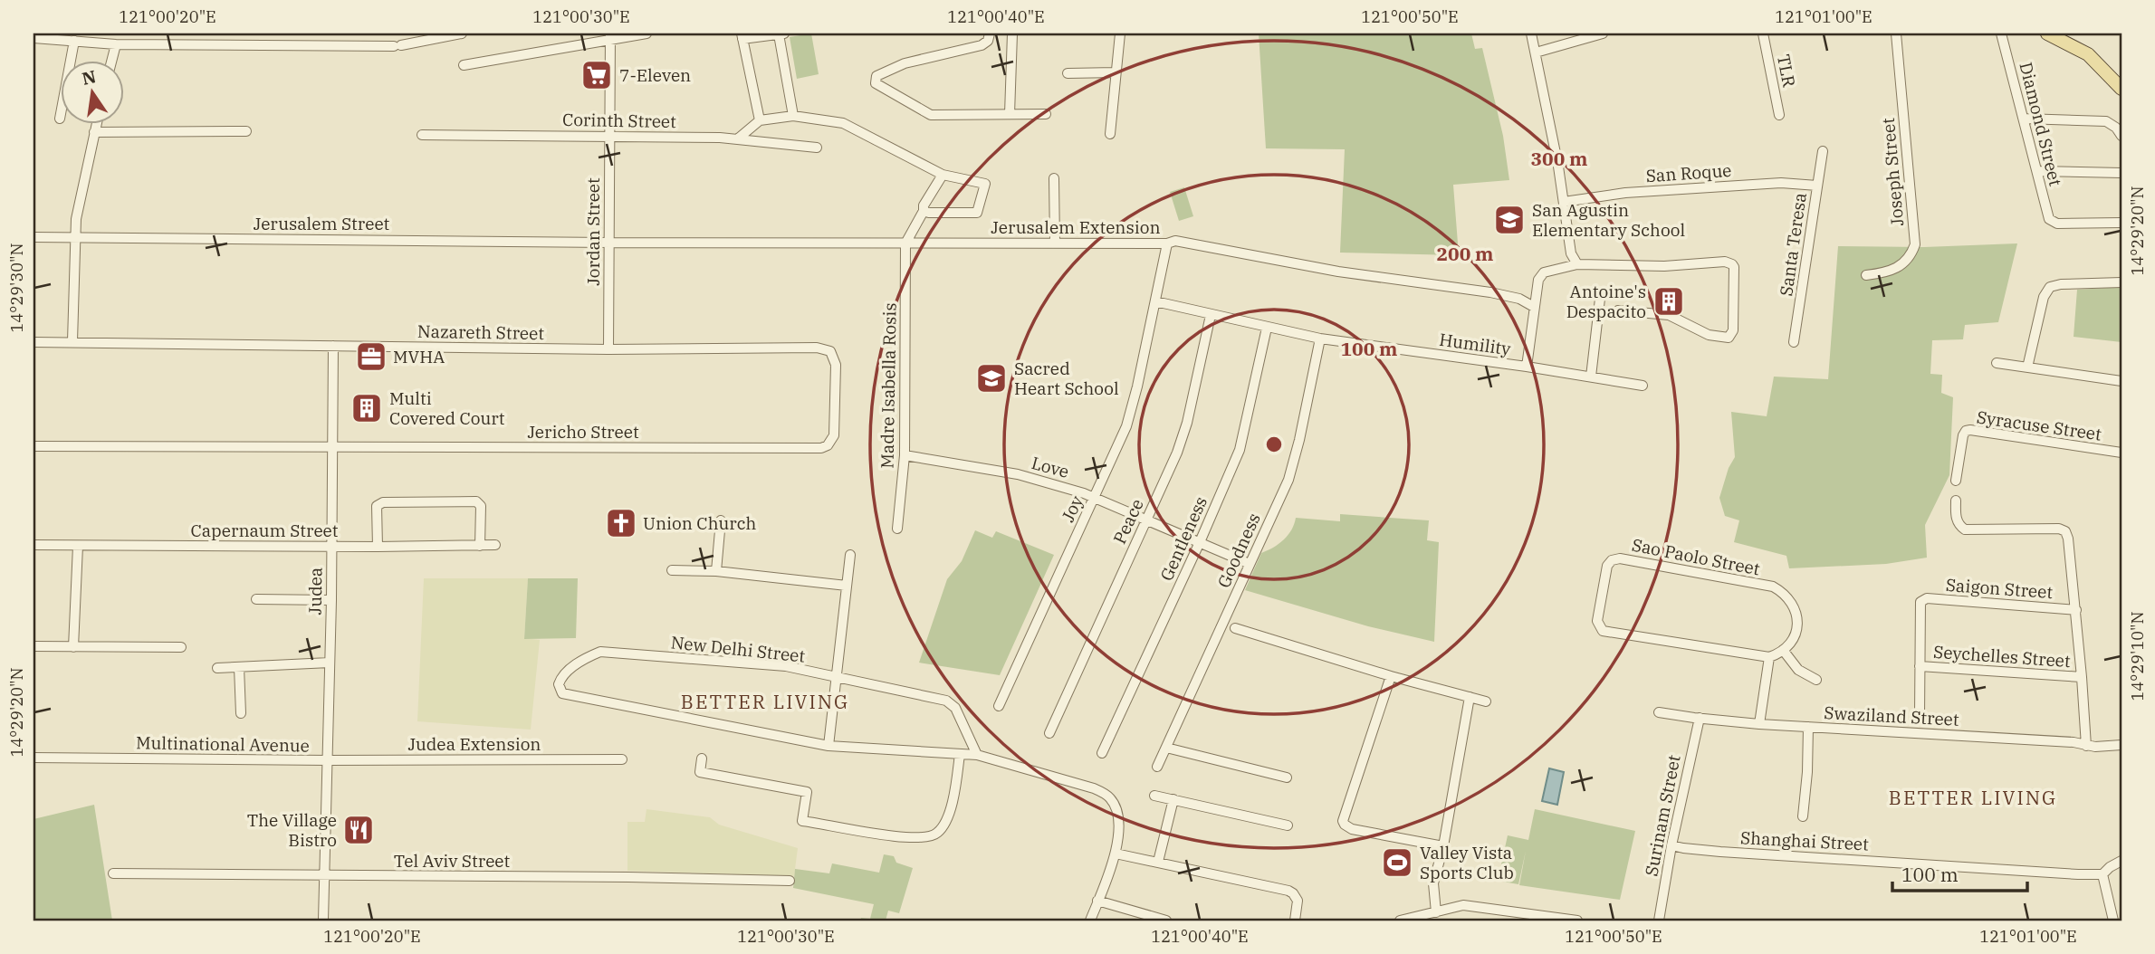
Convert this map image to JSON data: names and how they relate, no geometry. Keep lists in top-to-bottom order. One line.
{"streets":{"street":["TLR","Corinth Street","Diamond Street","Joseph Street","San Roque","Jerusalem Street","Jerusalem Extension","Jordan Street","Santa Teresa","Nazareth Street","Humility","Madre Isabella Rosis","Syracuse Street","Jericho Street","Love","Joy","Peace","Capernaum Street","Gentleness","Goodness","Sao Paolo Street","Saigon Street","Judea","New Delhi Street","Seychelles Street","Swaziland Street","Multinational Avenue","Judea Extension","Surinam Street","Shanghai Street","Tel Aviv Street"]},"crossings":[["Corinth Street","Jordan Street"],["San Roque","Santa Teresa"],["Jerusalem Street","Jerusalem Extension"],["Jerusalem Street","Jordan Street"],["Jerusalem Extension","Jordan Street"],["Jerusalem Extension","Madre Isabella Rosis"],["Jerusalem Extension","Joy"],["Jordan Street","Nazareth Street"],["Nazareth Street","Jericho Street"],["Nazareth Street","Judea"],["Humility","Joy"],["Humility","Peace"],["Humility","Gentleness"],["Humility","Goodness"],["Madre Isabella Rosis","Love"],["Jericho Street","Judea"],["Love","Joy"],["Love","Peace"],["Love","Gentleness"],["Love","Goodness"],["Capernaum Street","Judea"],["Saigon Street","Seychelles Street"],["Judea","Multinational Avenue"],["Judea","Judea Extension"],["Swaziland Street","Surinam Street"],["Multinational Avenue","Judea Extension"],["Multinational Avenue","Tel Aviv Street"],["Surinam Street","Shanghai Street"]],"districts":["BETTER LIVING","BETTER LIVING"],"places":{"supermarket":["7-Eleven"],"school or university":["San Agustin Elementary School","Sacred Heart School"],"building":["Antoine's Despacito","Multi Covered Court"],"office":["MVHA"],"church":["Union Church"],"restaurant":["The Village Bistro"],"sports":["Valley Vista Sports Club"]},"scale_bar":"100 m","north":"top","coordinates":["121°00'20\"E","121°00'30\"E","121°00'40\"E","121°00'50\"E","121°01'00\"E","14°29'20\"N","14°29'30\"N","14°29'10\"N"],"rings":["300 m","200 m","100 m"]}
